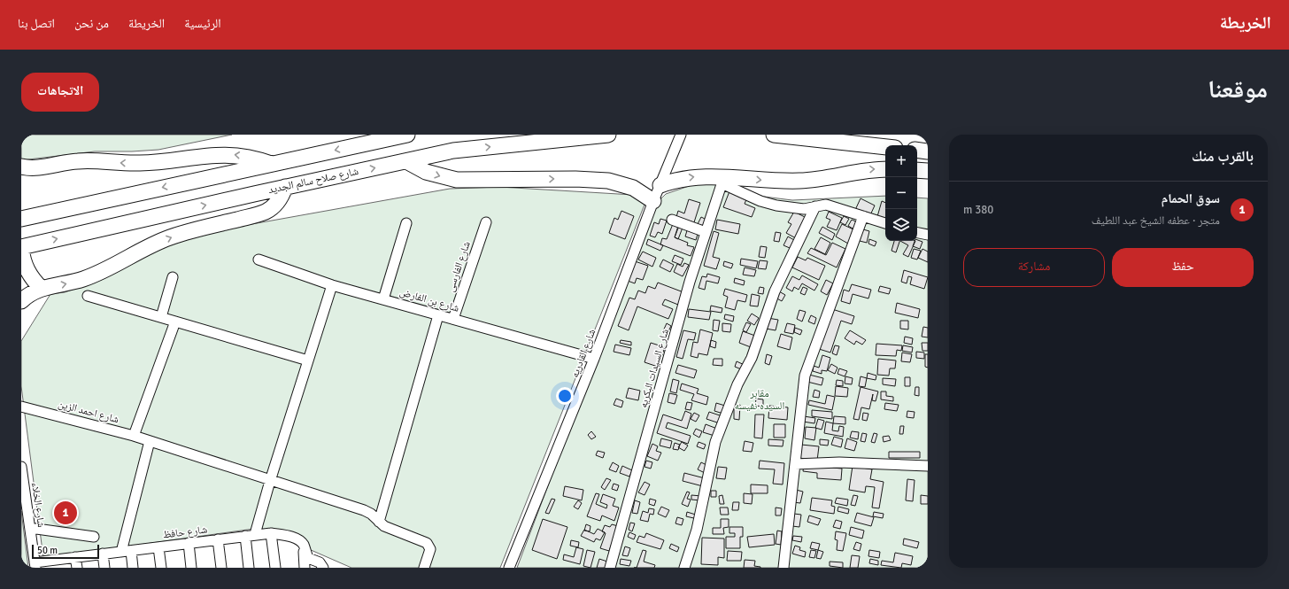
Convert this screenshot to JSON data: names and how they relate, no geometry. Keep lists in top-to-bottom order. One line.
{"streets":{"highway":["شارع صلاح سالم الجديد"],"street":["شارع الفارسى","شارع بن الفارض","شارع القادريه","شارع السيدات البكريه","شارع احمد الزين","شارع الخلاء","شارع حافظ"]},"crossings":[["شارع الفارسى","شارع بن الفارض"],["شارع بن الفارض","شارع القادريه"],["شارع الخلاء","شارع حافظ"]],"parks":["مقابر السيده نفيسه"],"scale_bar":"50 m","page":{"header":"الخريطة","nav":["الرئيسية","الخريطة","من نحن","اتصل بنا"],"title":"موقعنا","buttons":["الاتجاهات",["حفظ","مشاركة"]],"heading":"بالقرب منك","map_buttons":["+","−"],"list":[{"mark":"1","name":"سوق الحمام","note":"متجر · عطفه الشيخ عبد اللطيف","value":"380 m"}],"pins":"1","scale":"50 m"}}
